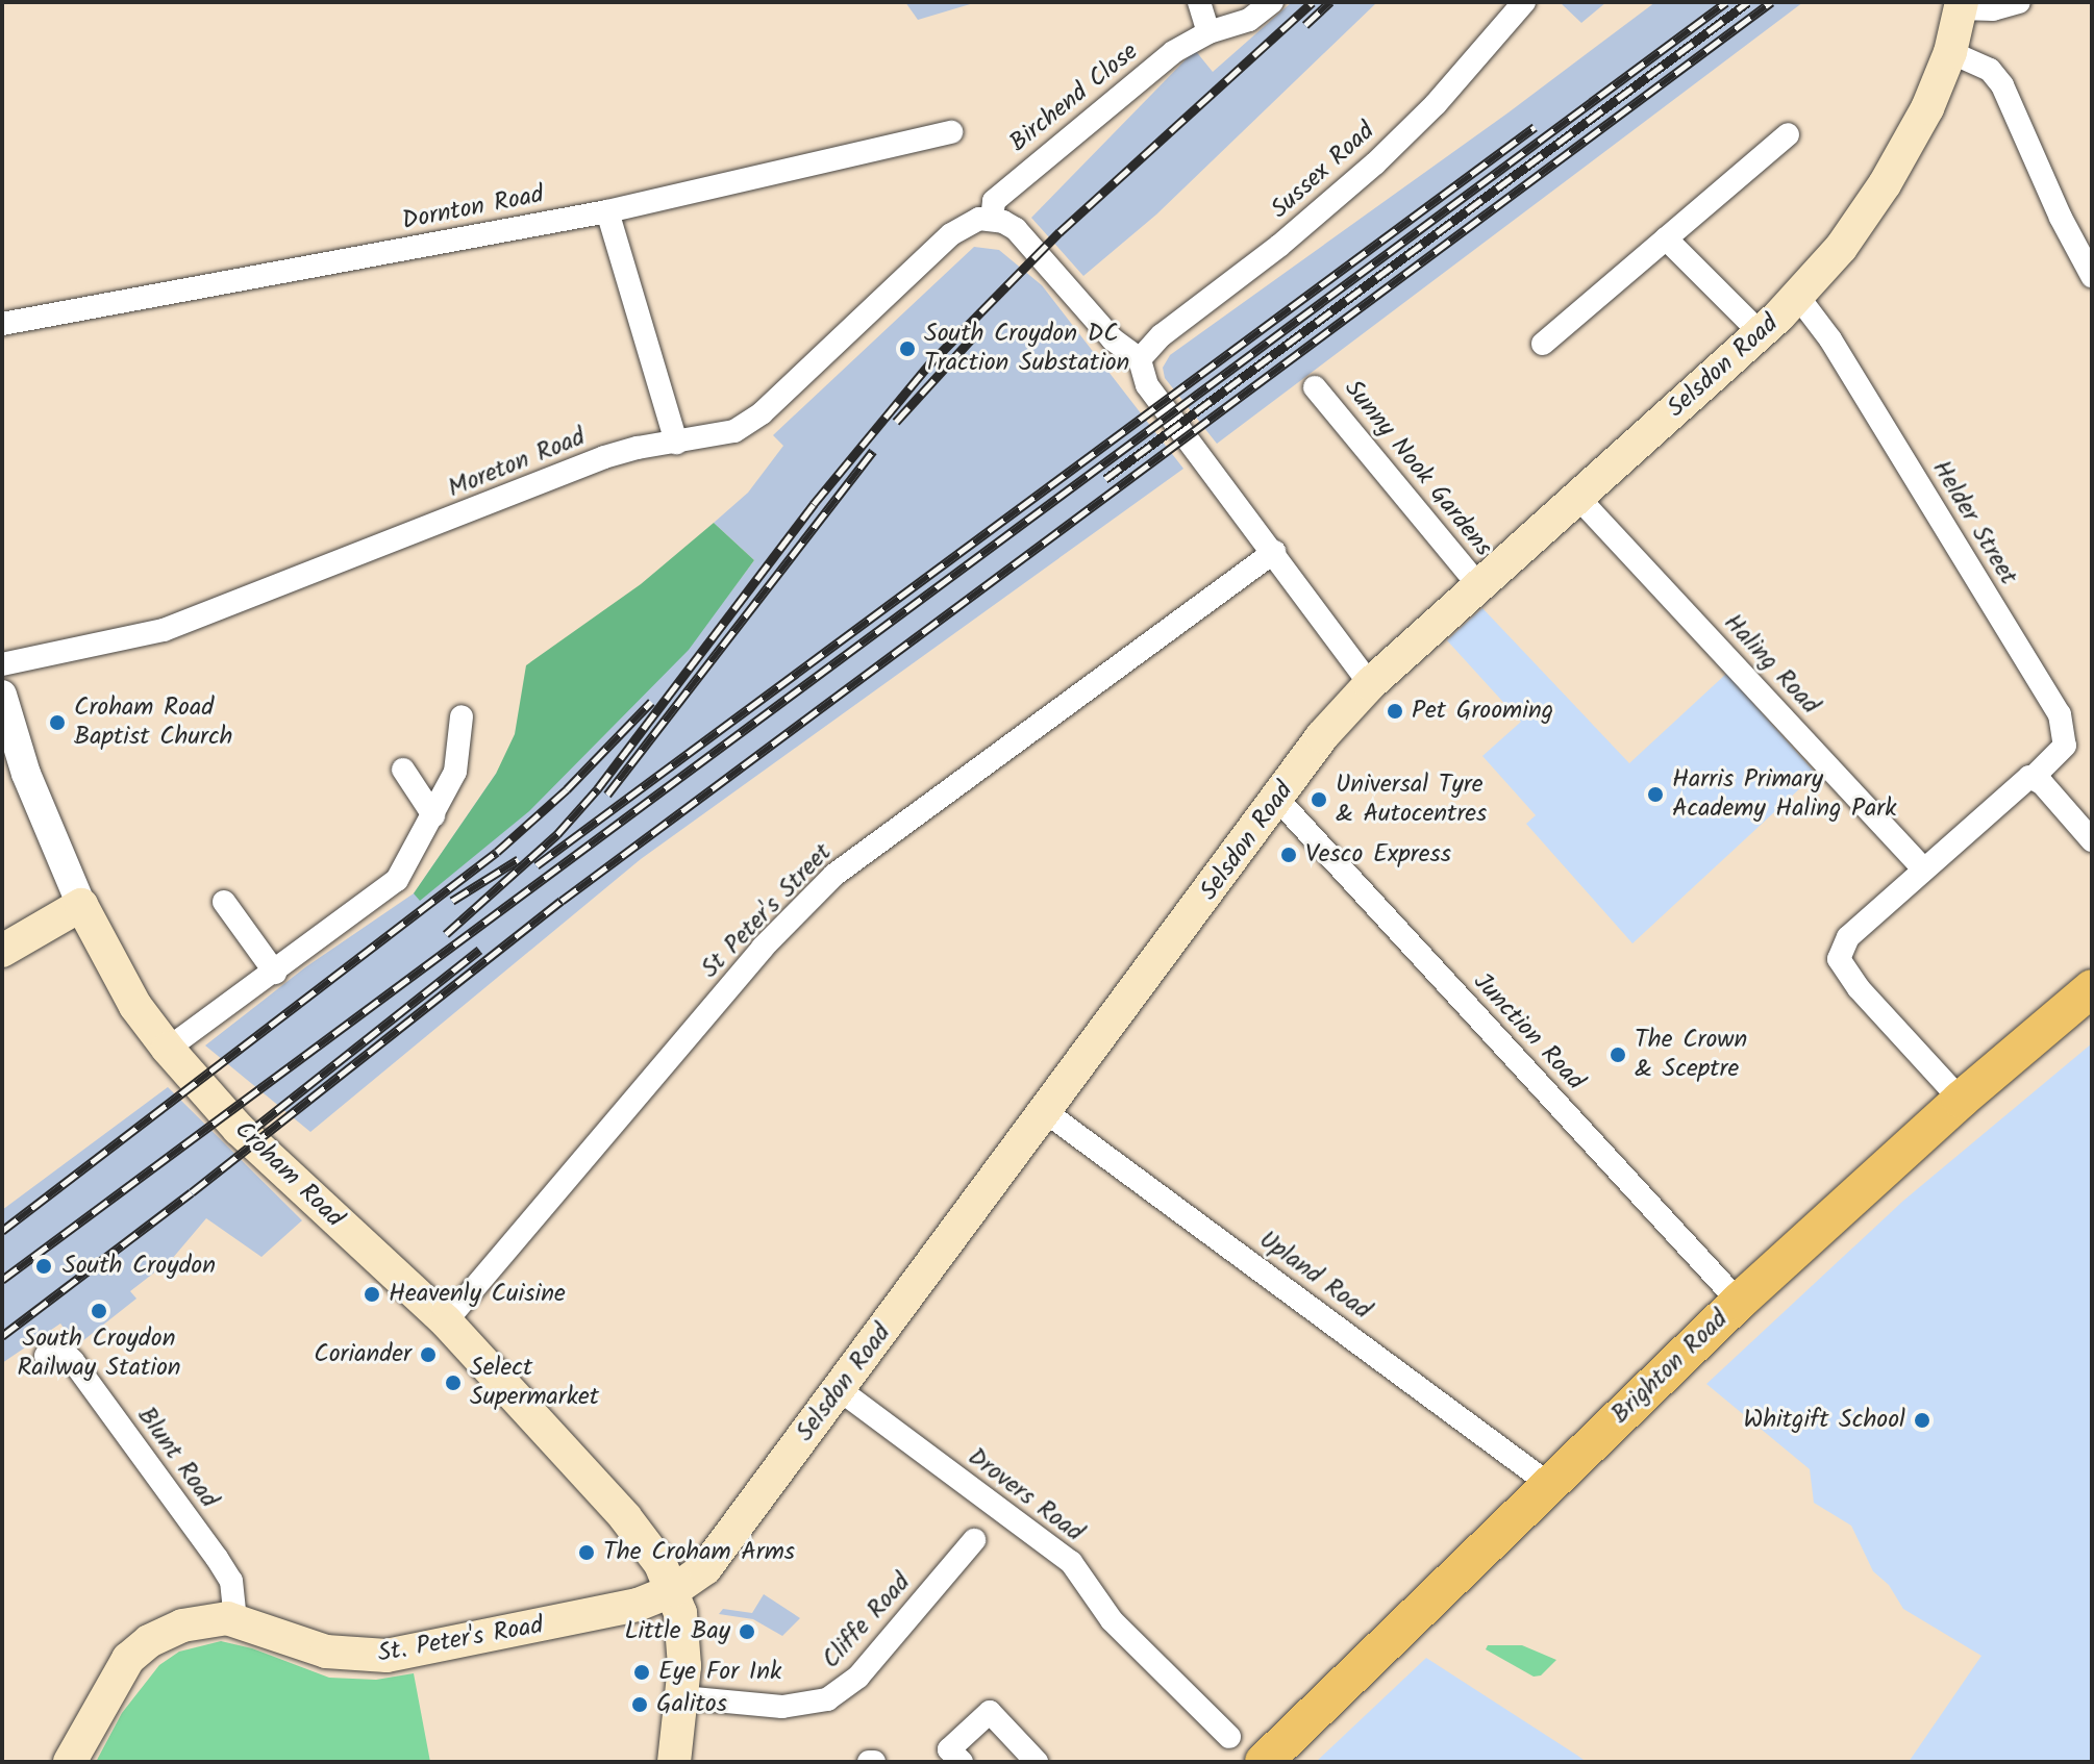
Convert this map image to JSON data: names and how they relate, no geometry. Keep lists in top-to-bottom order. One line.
{"streets":{"main road":["Selsdon Road","Croham Road","Brighton Road","St. Peter's Road"],"street":["Birchend Close","Sussex Road","Dornton Road","Moreton Road","Sunny Nook Gardens","Helder Street","Haling Road","St Peter's Street","Junction Road","Upland Road","Blunt Road","Drovers Road","Cliffe Road"]},"crossings":[["Birchend Close","Moreton Road"],["Selsdon Road","Sunny Nook Gardens"],["Selsdon Road","Helder Street"],["Selsdon Road","Haling Road"],["Selsdon Road","Junction Road"],["Selsdon Road","Croham Road"],["Selsdon Road","Upland Road"],["Selsdon Road","Drovers Road"],["Selsdon Road","St. Peter's Road"],["St Peter's Street","Croham Road"],["Junction Road","Brighton Road"],["Croham Road","St. Peter's Road"],["Upland Road","Brighton Road"],["Blunt Road","St. Peter's Road"]],"places":["South Croydon DC Traction Substation","Pet Grooming","Croham Road Baptist Church","Harris Primary Academy Haling Park","Universal Tyre & Autocentres","Vesco Express","The Crown & Sceptre","South Croydon","Heavenly Cuisine","South Croydon Railway Station","Coriander","Select Supermarket","Whitgift School","The Croham Arms","Little Bay","Eye For Ink","Galitos"]}
